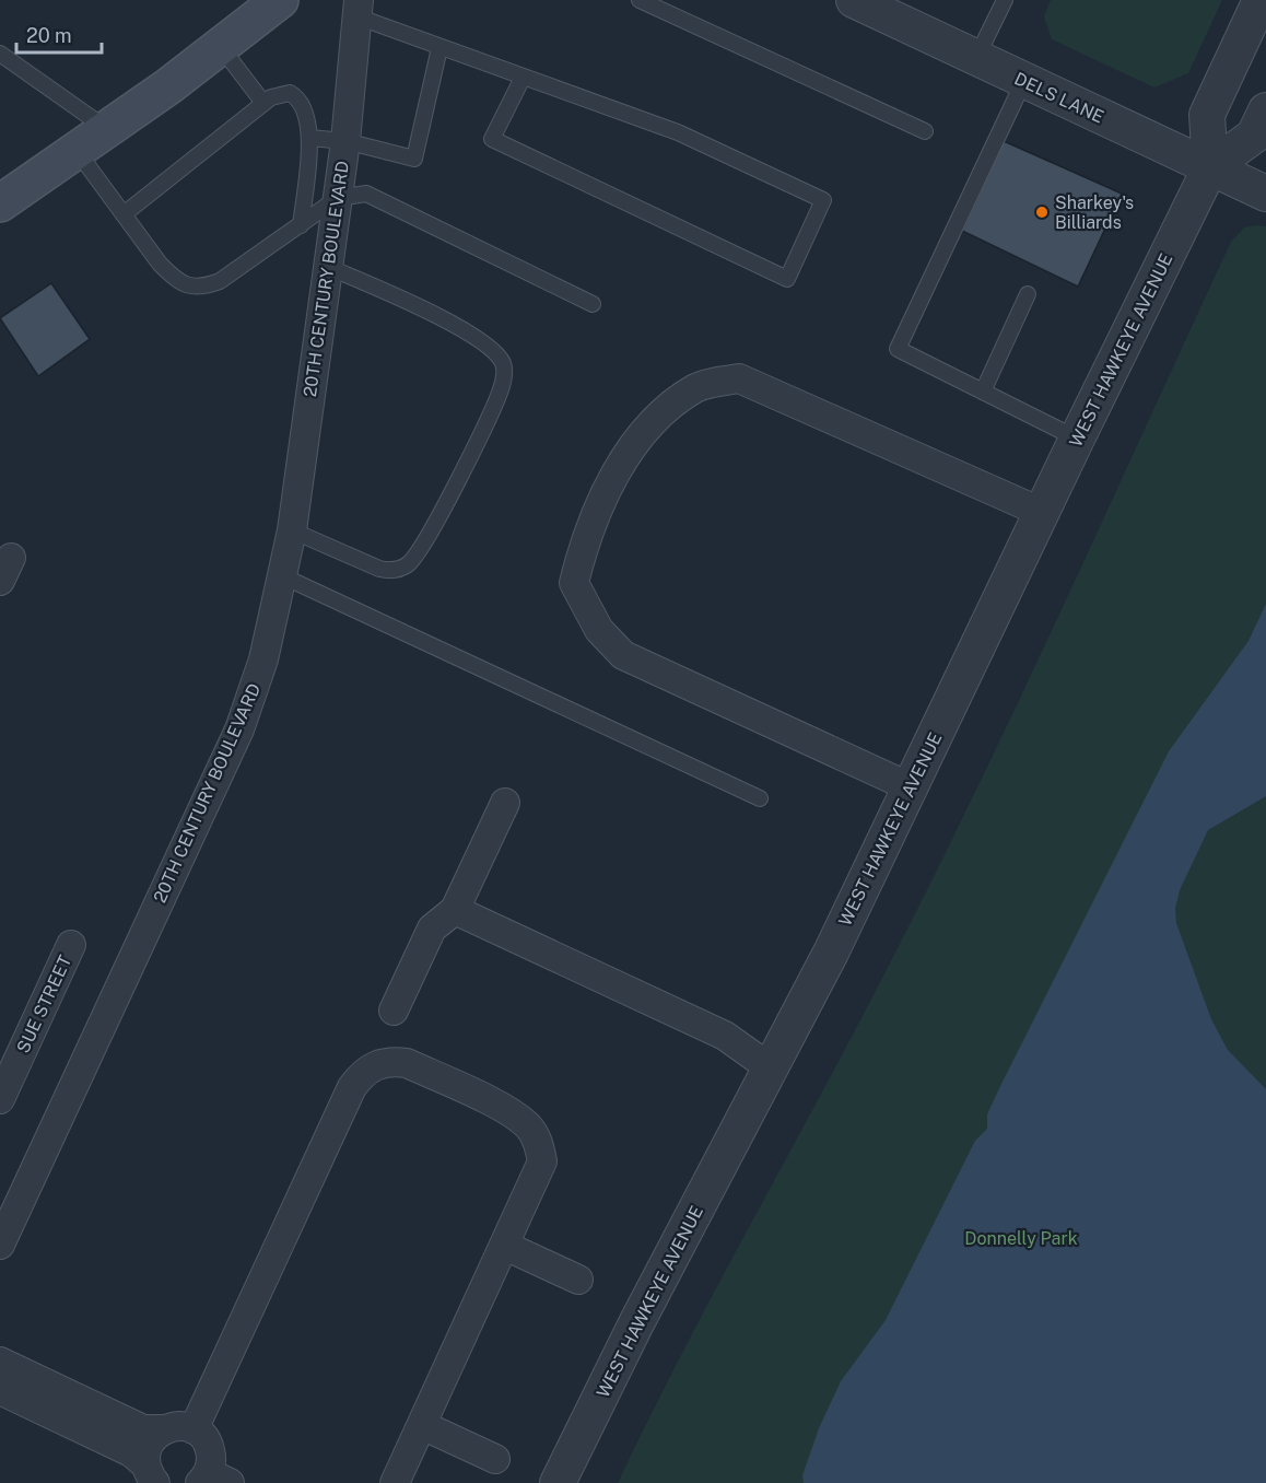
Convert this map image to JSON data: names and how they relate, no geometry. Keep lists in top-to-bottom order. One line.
{"streets":{"street":["DELS LANE","20TH CENTURY BOULEVARD","WEST HAWKEYE AVENUE","SUE STREET"]},"crossings":[["DELS LANE","WEST HAWKEYE AVENUE"]],"parks":["Donnelly Park"],"places":["Sharkey's Billiards"],"scale_bar":"20 m"}
